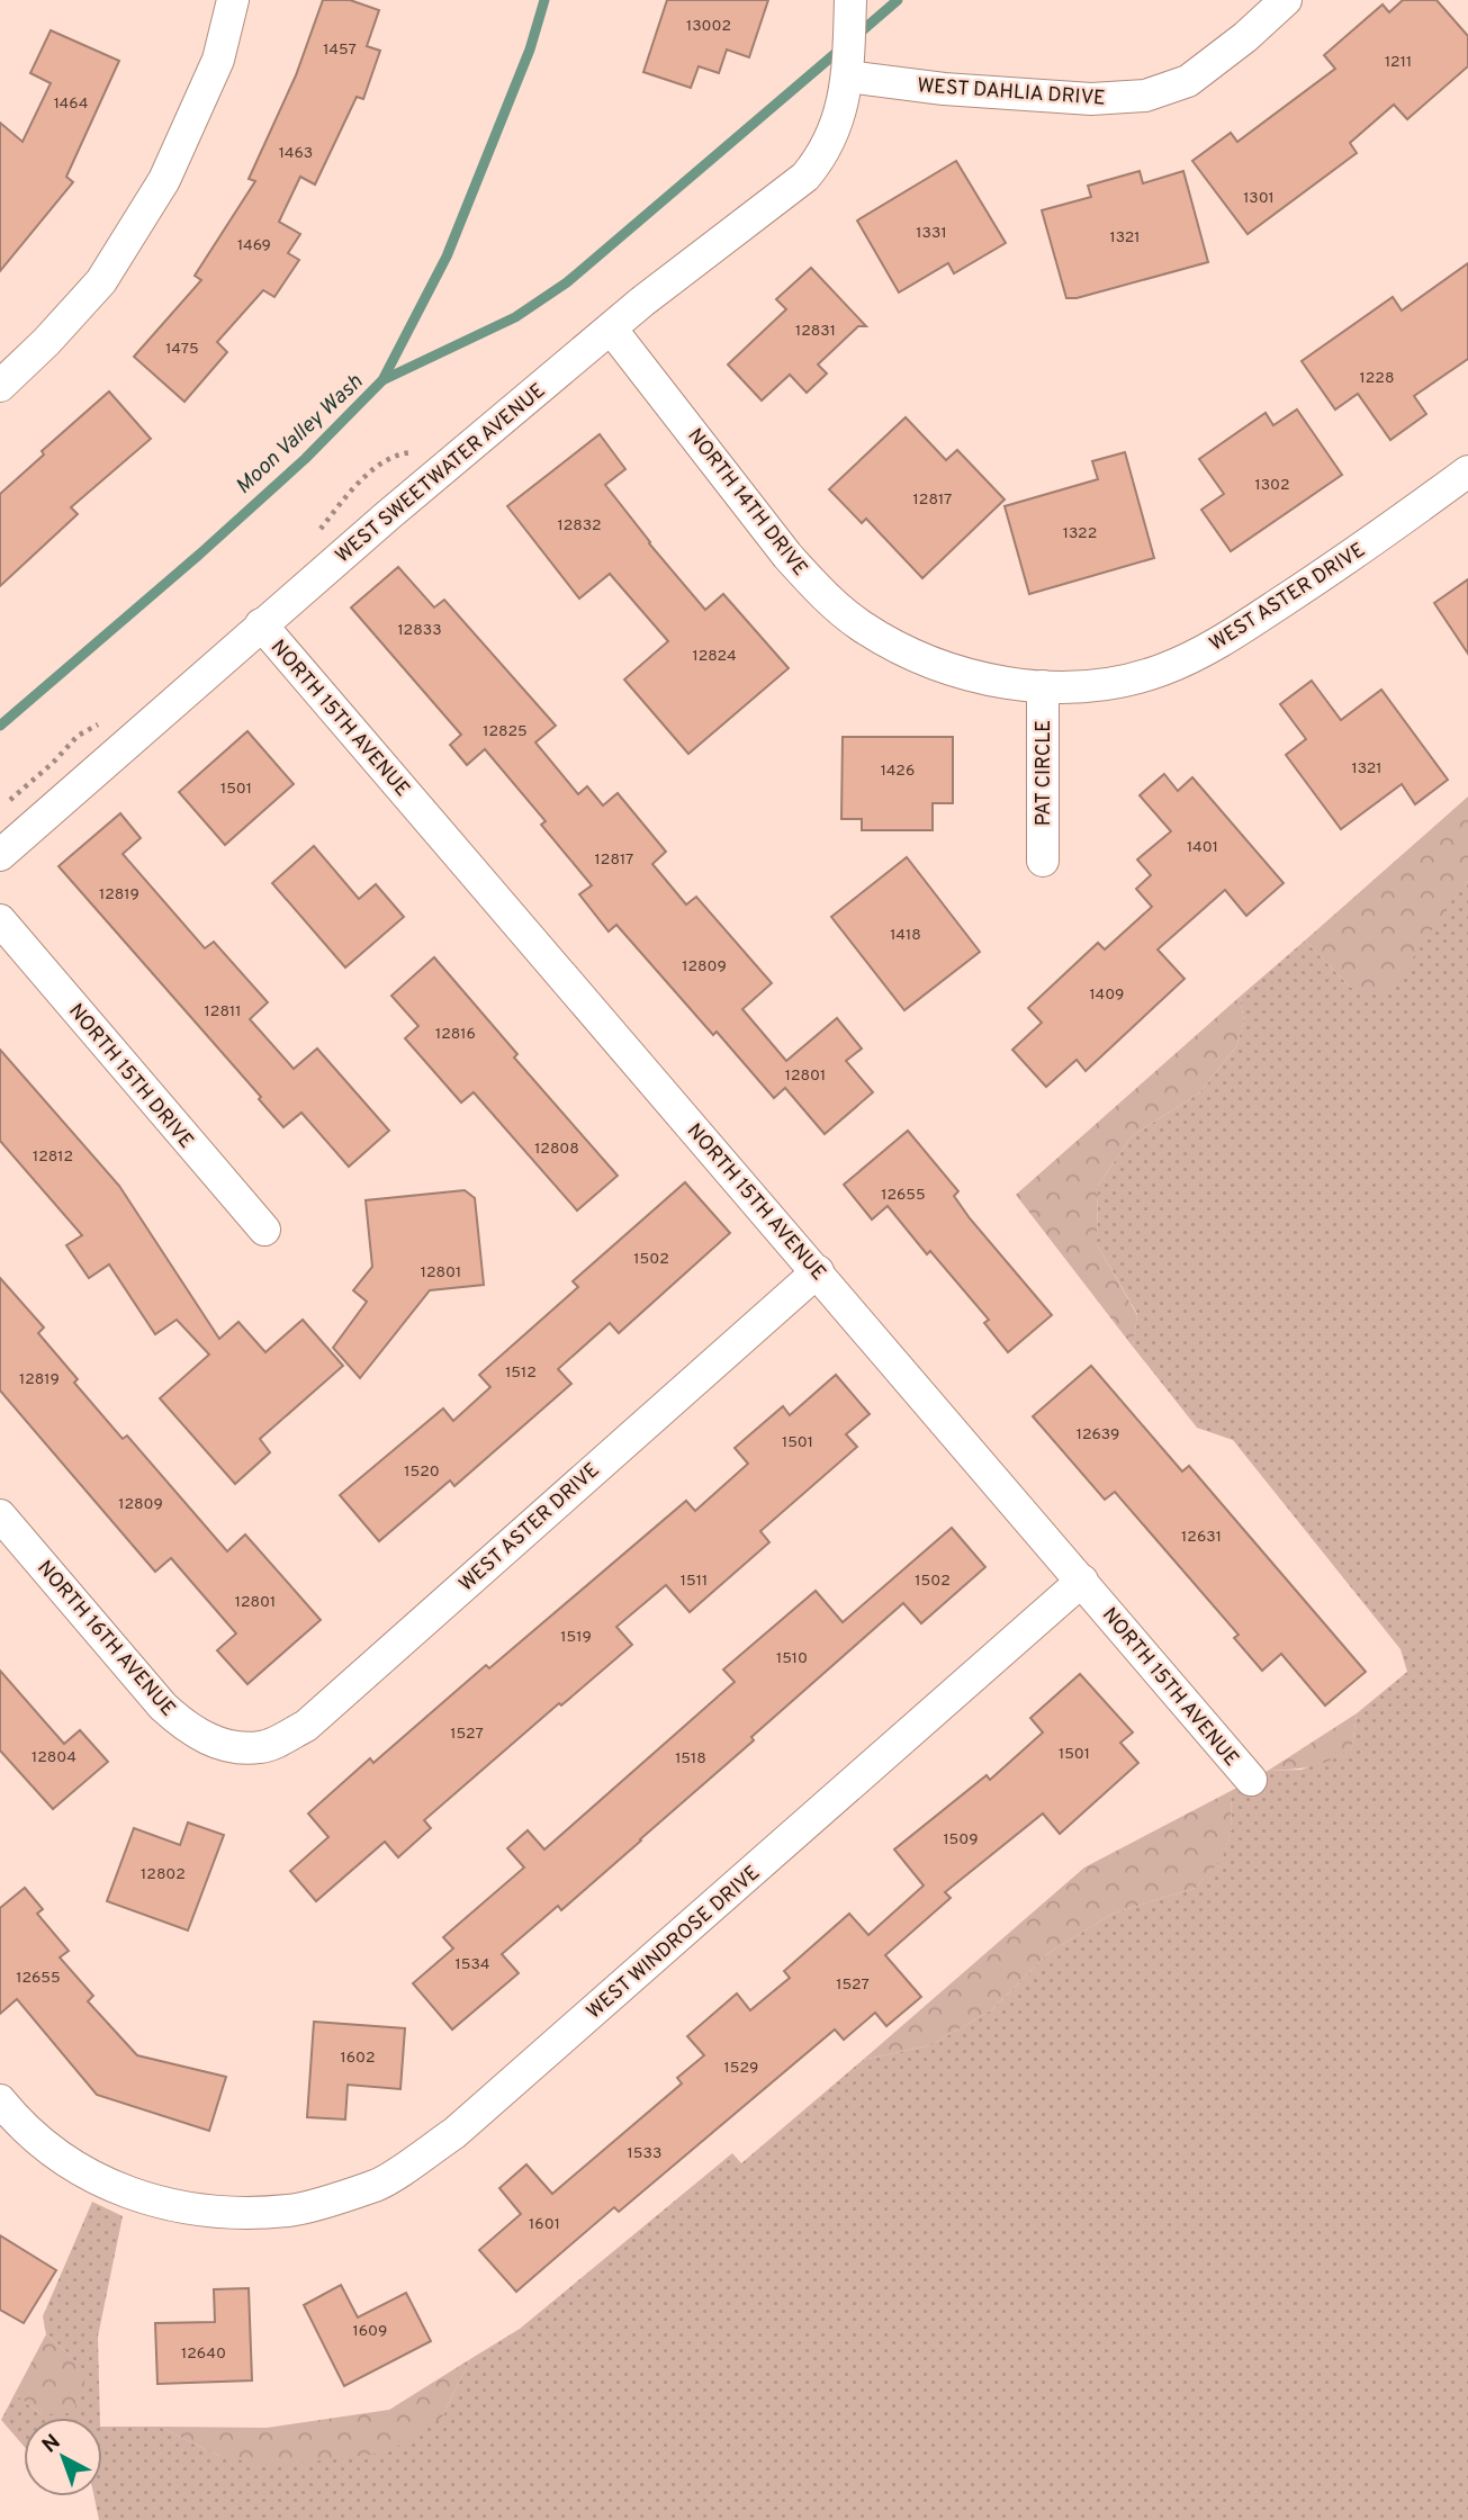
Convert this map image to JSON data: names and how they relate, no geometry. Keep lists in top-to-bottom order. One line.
{"streets":{"street":["WEST DAHLIA DRIVE","WEST SWEETWATER AVENUE","NORTH 14TH DRIVE","WEST ASTER DRIVE","NORTH 15TH AVENUE","PAT CIRCLE","NORTH 15TH DRIVE","NORTH 16TH AVENUE","WEST WINDROSE DRIVE"]},"crossings":[["WEST DAHLIA DRIVE","WEST SWEETWATER AVENUE"],["WEST SWEETWATER AVENUE","NORTH 14TH DRIVE"],["WEST SWEETWATER AVENUE","NORTH 15TH AVENUE"],["NORTH 14TH DRIVE","WEST ASTER DRIVE"],["NORTH 14TH DRIVE","PAT CIRCLE"],["WEST ASTER DRIVE","NORTH 15TH AVENUE"],["WEST ASTER DRIVE","PAT CIRCLE"],["WEST ASTER DRIVE","NORTH 16TH AVENUE"],["NORTH 15TH AVENUE","WEST WINDROSE DRIVE"]],"water":["Moon Valley Wash"],"house_numbers":["13002","1457","1211","1464","1463","1301","1331","1321","1469","12831","1475","1228","1302","12817","12832","1322","12833","12824","12825","1321","1426","1501","1401","12817","12819","1418","12809","1409","12811","12816","12801","12808","12812","12655","1502","12801","1512","12819","12639","1501","1520","12809","12631","1511","1502","12801","1519","1510","1527","1501","12804","1518","1509","12802","1534","12655","1527","1602","1529","1533","1601","1609","12640"],"north":"top left"}
